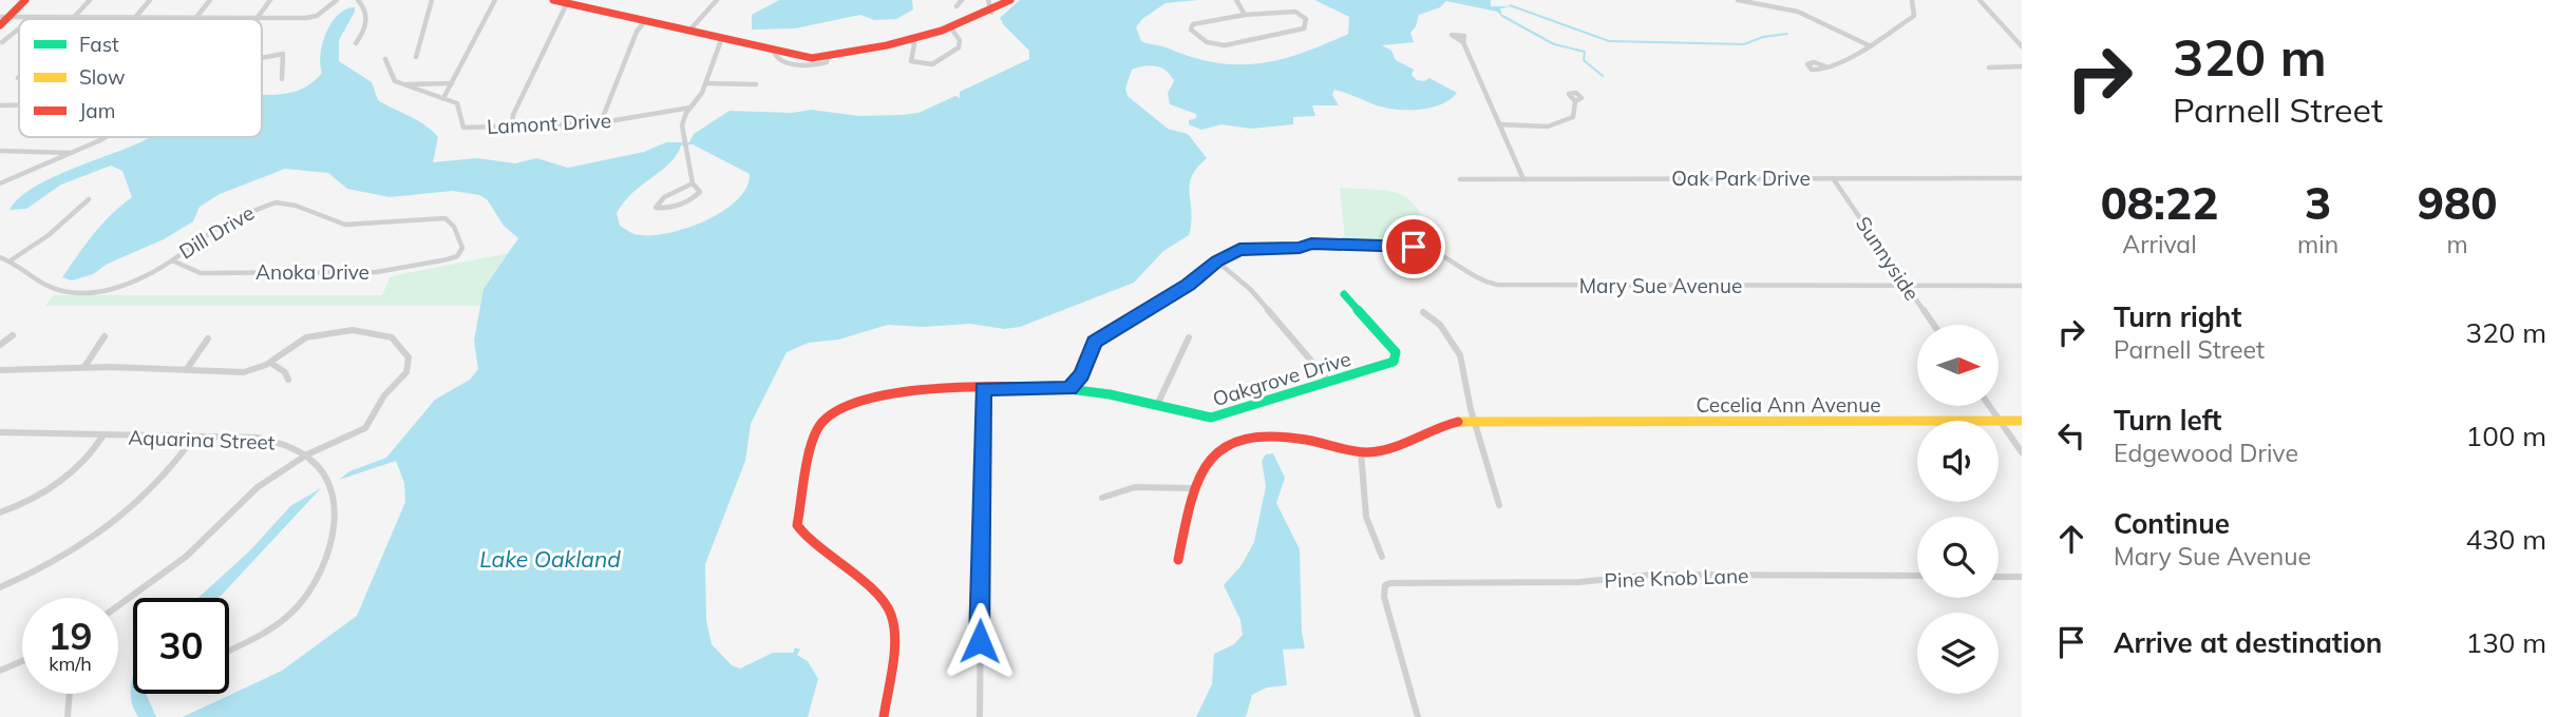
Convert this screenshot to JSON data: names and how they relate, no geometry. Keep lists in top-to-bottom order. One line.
{"streets":{"street":["Lamont Drive","Oak Park Drive","Dill Drive","Sunnyside","Anoka Drive","Mary Sue Avenue","Oakgrove Drive","Cecelia Ann Avenue","Aquarina Street","Pine Knob Lane"]},"crossings":[["Oak Park Drive","Sunnyside"],["Dill Drive","Anoka Drive"],["Sunnyside","Mary Sue Avenue"],["Mary Sue Avenue","Oakgrove Drive"]],"water":["Lake Oakland"],"legend":["Fast","Slow","Jam"],"north":"right","page":{"turn":["320 m","Parnell Street"],"eta":["08:22","Arrival","3","min","980","m"],"list":[{"name":"Turn right","note":"Parnell Street","value":"320 m"},{"name":"Turn left","note":"Edgewood Drive","value":"100 m"},{"name":"Continue","note":"Mary Sue Avenue","value":"430 m"},{"name":"Arrive at destination","value":"130 m"}],"speed":"19 km/h","limit":"30"}}
